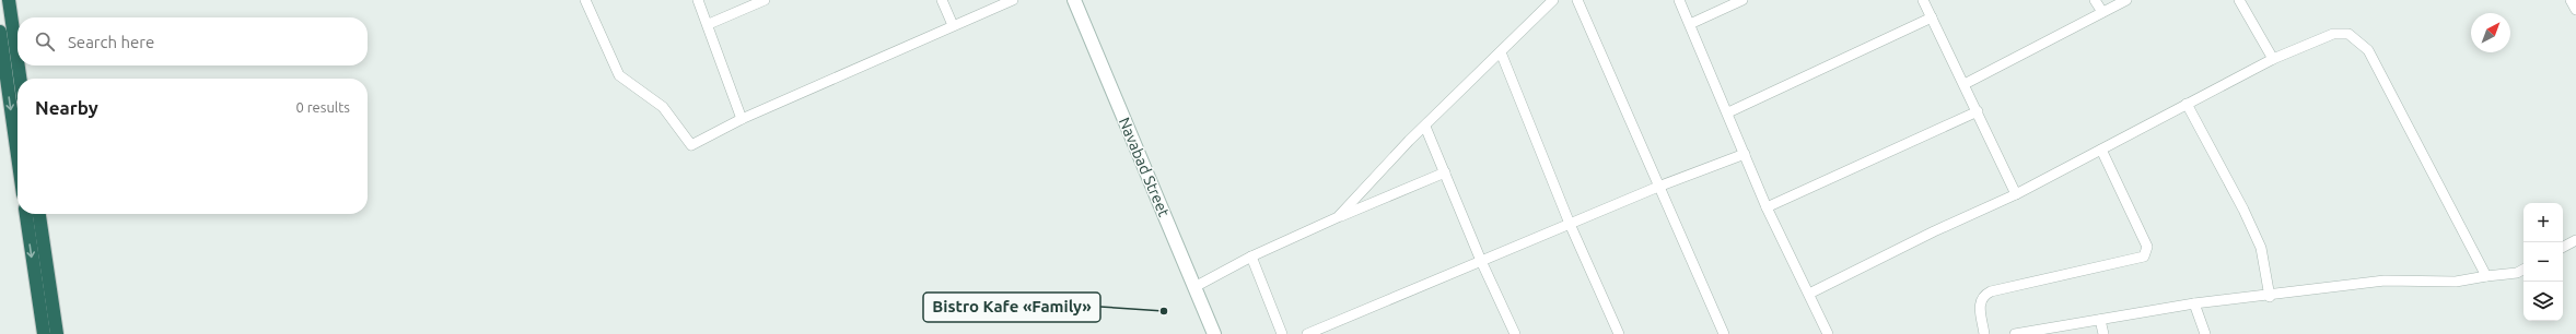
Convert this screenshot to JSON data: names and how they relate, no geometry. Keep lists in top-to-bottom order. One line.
{"streets":{"street":["Navabad Street"]},"places":["Bistro Kafe «Family»"],"north":"top right","page":{"search":"Search here","heading":["Nearby","0 results"],"map_buttons":["+","−"]}}
